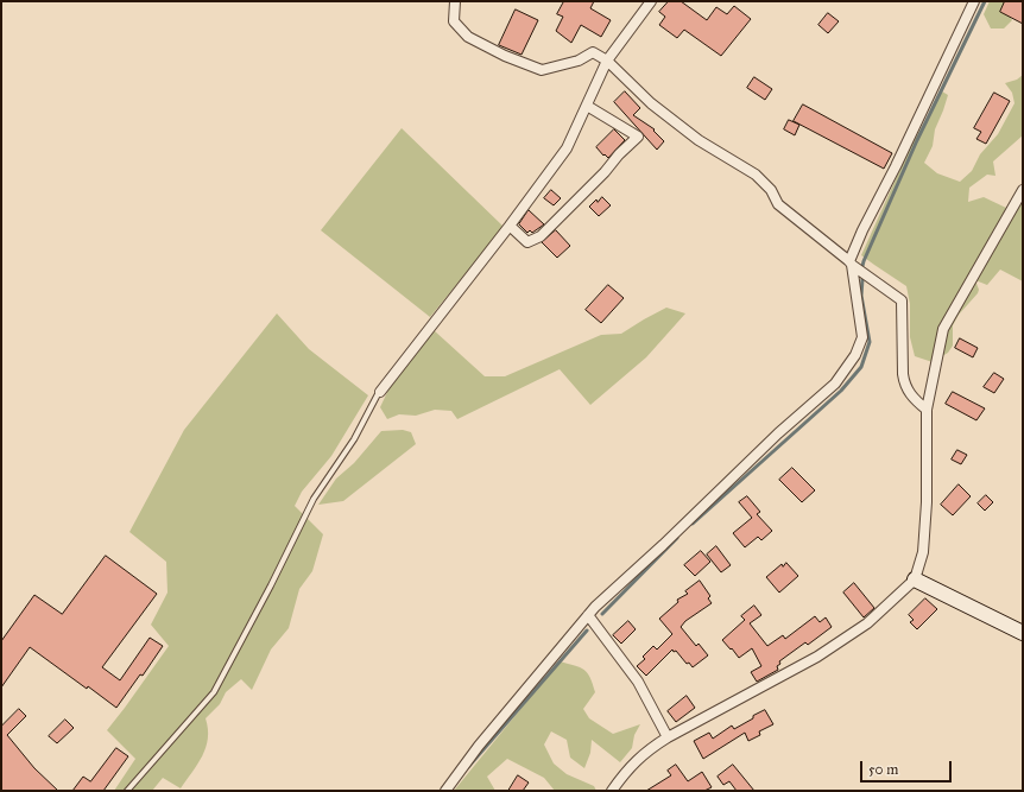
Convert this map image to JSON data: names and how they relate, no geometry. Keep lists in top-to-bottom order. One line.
{"scale_bar":"50 m"}
